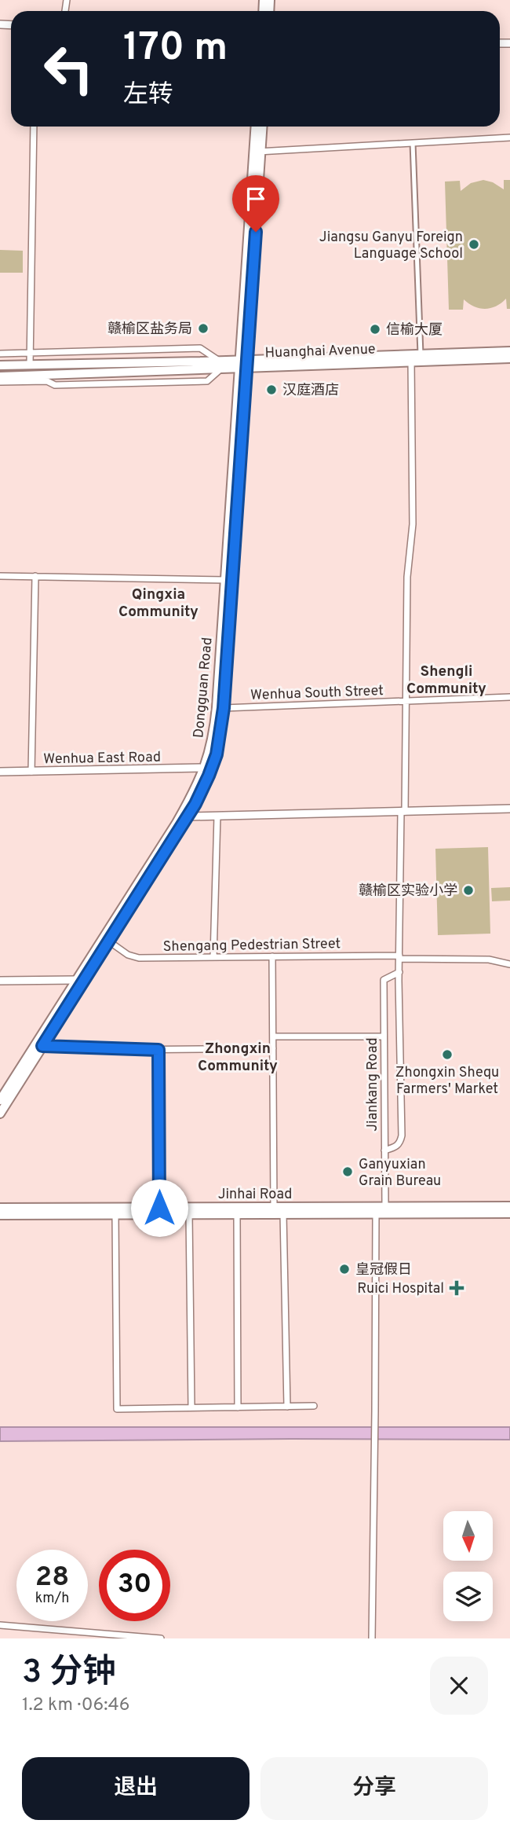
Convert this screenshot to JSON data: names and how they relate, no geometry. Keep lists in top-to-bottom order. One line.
{"streets":{"main road":["Huanghai Avenue","Dongguan Road","Jinhai Road"],"street":["Wenhua South Street","Wenhua East Road","Shengang Pedestrian Street","Jiankang Road"]},"crossings":[["Huanghai Avenue","Dongguan Road"],["Dongguan Road","Wenhua South Street"],["Dongguan Road","Wenhua East Road"],["Dongguan Road","Shengang Pedestrian Street"],["Jiankang Road","Jinhai Road"]],"districts":["Qingxia Community","Shengli Community","Zhongxin Community"],"places":{"other":["Jiangsu Ganyu Foreign Language School","赣榆区盐务局","信榆大厦","汉庭酒店","赣榆区实验小学","Zhongxin Shequ Farmers' Market","Ganyuxian Grain Bureau","皇冠假日"],"health":["Ruici Hospital"]},"north":"bottom","page":{"turn":["170 m","左转"],"speed":"28 km/h","limit":"30","heading":["3 分钟","1.2 km · 06:46"],"buttons":["退出","分享"]}}
